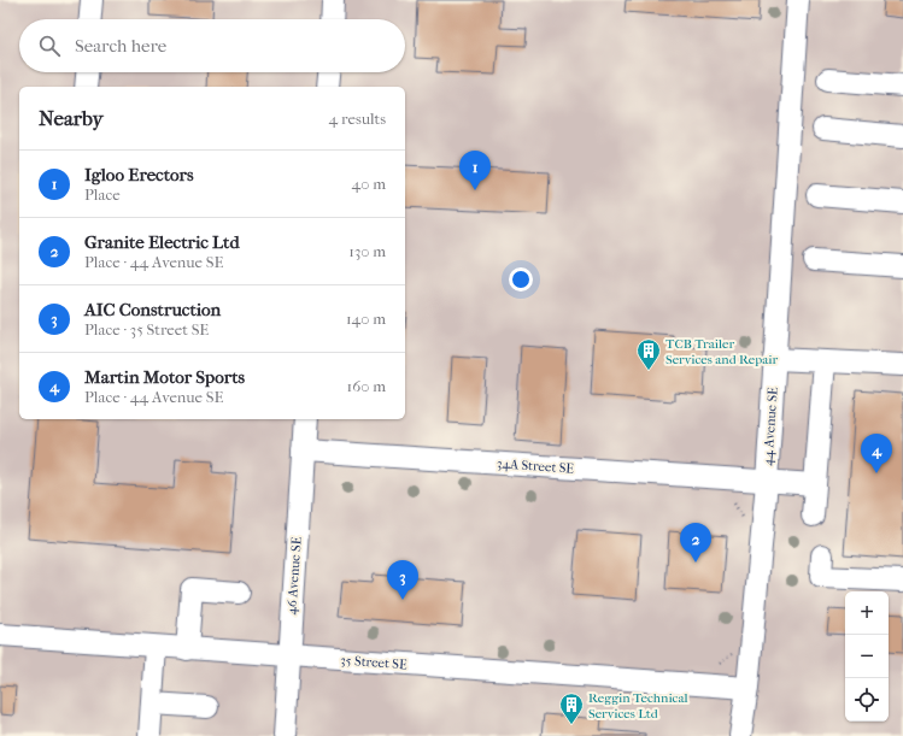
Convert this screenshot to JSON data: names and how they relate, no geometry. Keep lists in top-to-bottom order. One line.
{"streets":{"street":["44 Avenue SE","34A Street SE","46 Avenue SE","35 Street SE"]},"crossings":[["44 Avenue SE","34A Street SE"],["44 Avenue SE","35 Street SE"],["34A Street SE","46 Avenue SE"],["46 Avenue SE","35 Street SE"]],"places":{"building":["TCB Trailer Services and Repair","Reggin Technical Services Ltd"]},"page":{"search":"Search here","heading":["Nearby","4 results"],"list":[{"mark":"1","name":"Igloo Erectors","note":"Place","value":"40 m"},{"mark":"2","name":"Granite Electric Ltd","note":"Place · 44 Avenue SE","value":"130 m"},{"mark":"3","name":"AIC Construction","note":"Place · 35 Street SE","value":"140 m"},{"mark":"4","name":"Martin Motor Sports","note":"Place · 44 Avenue SE","value":"160 m"}],"pins":["1","4","2","3"],"map_buttons":["+","−"]}}
